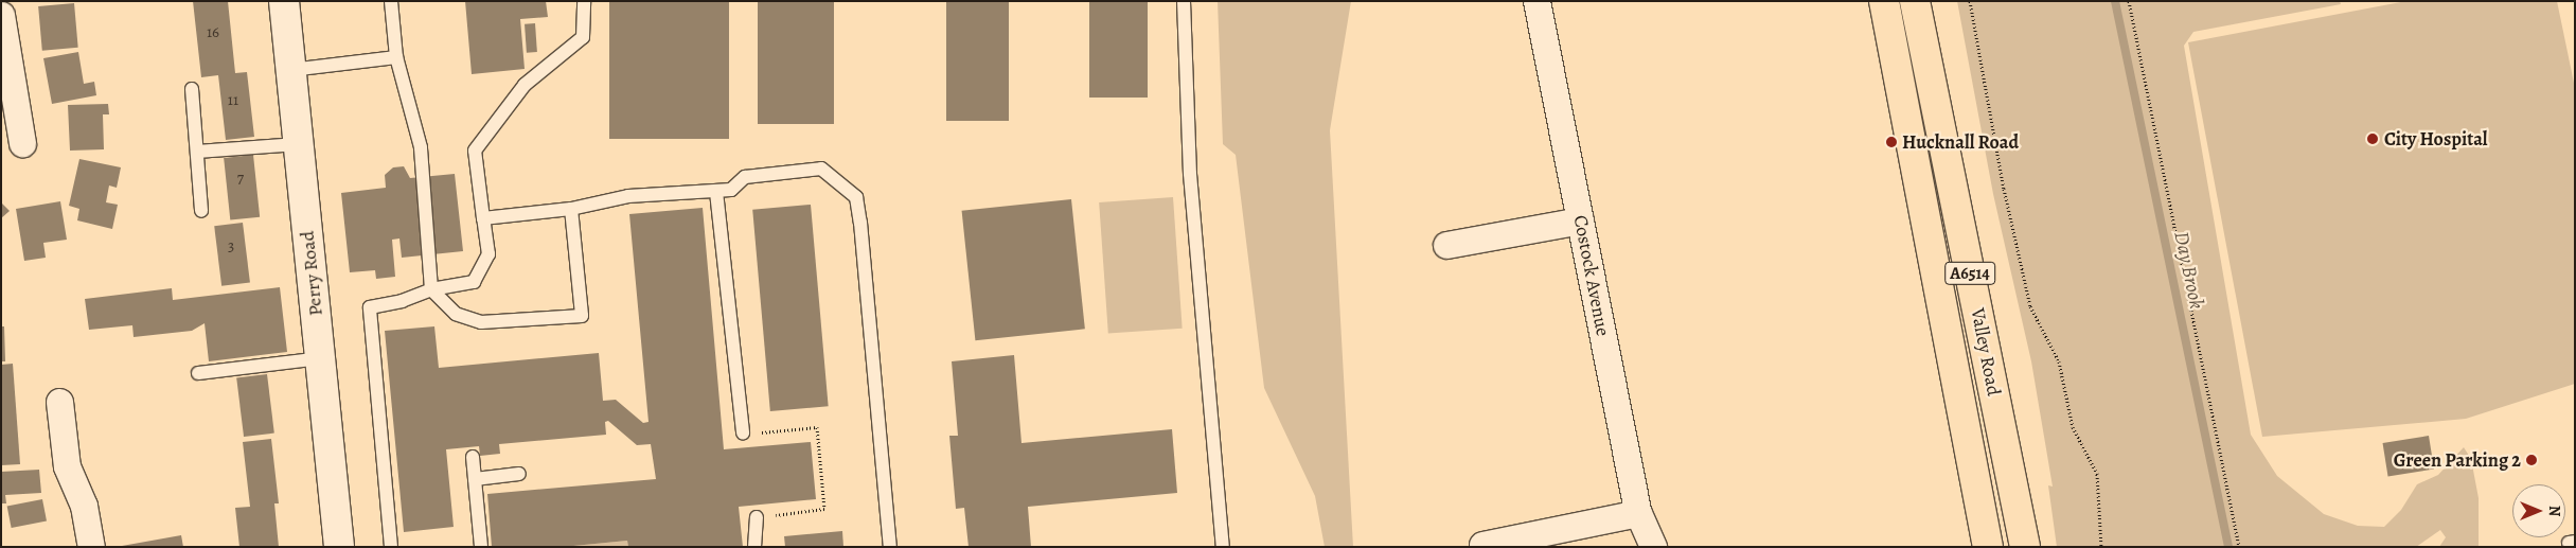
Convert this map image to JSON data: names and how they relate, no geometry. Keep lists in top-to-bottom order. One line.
{"streets":{"highway":["A6514","Valley Road"],"street":["Perry Road","Costock Avenue"]},"water":["Day Brook"],"places":["City Hospital","Hucknall Road","Green Parking 2"],"house_numbers":["16","11","7","3"],"north":"right"}
